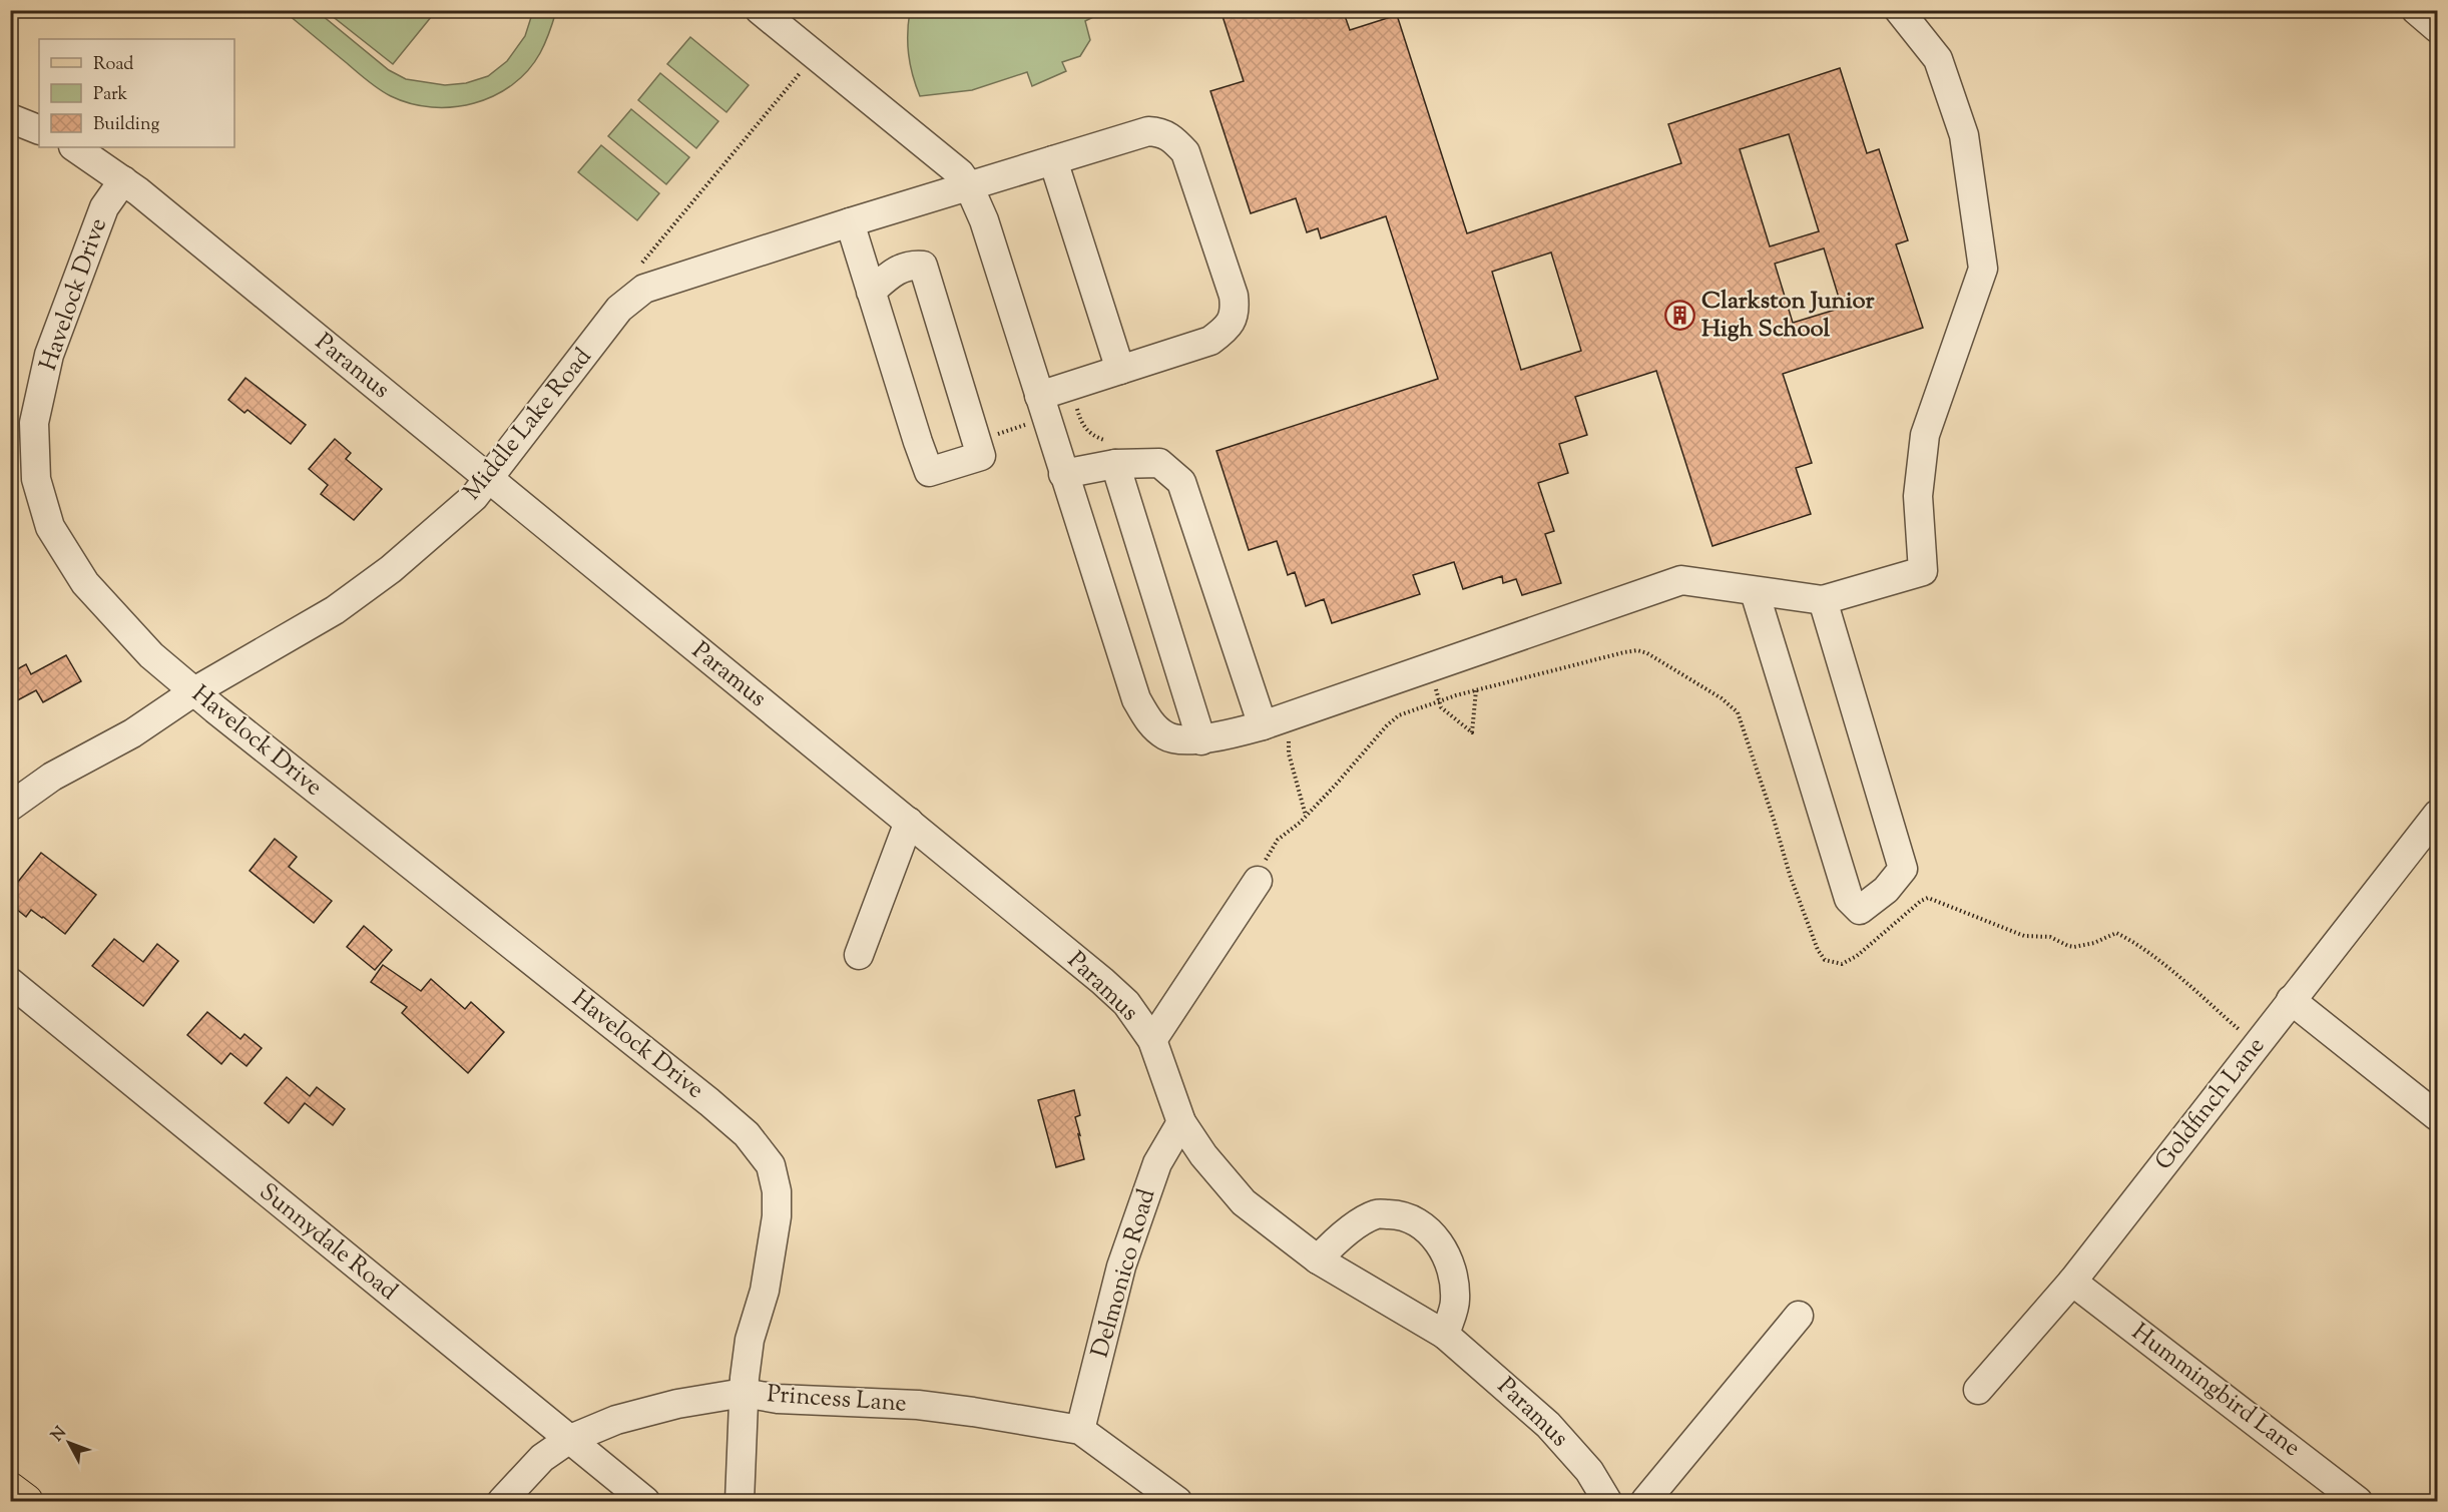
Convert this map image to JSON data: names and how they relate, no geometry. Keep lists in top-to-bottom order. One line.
{"streets":{"street":["Havelock Drive","Paramus","Middle Lake Road","Goldfinch Lane","Sunnydale Road","Delmonico Road","Hummingbird Lane","Princess Lane"]},"crossings":[["Havelock Drive","Paramus"],["Havelock Drive","Middle Lake Road"],["Havelock Drive","Princess Lane"],["Paramus","Middle Lake Road"],["Paramus","Delmonico Road"],["Goldfinch Lane","Hummingbird Lane"],["Sunnydale Road","Princess Lane"],["Delmonico Road","Princess Lane"]],"places":{"building":["Clarkston Junior High School"]},"legend":["Road","Park","Building"],"north":"top left"}
